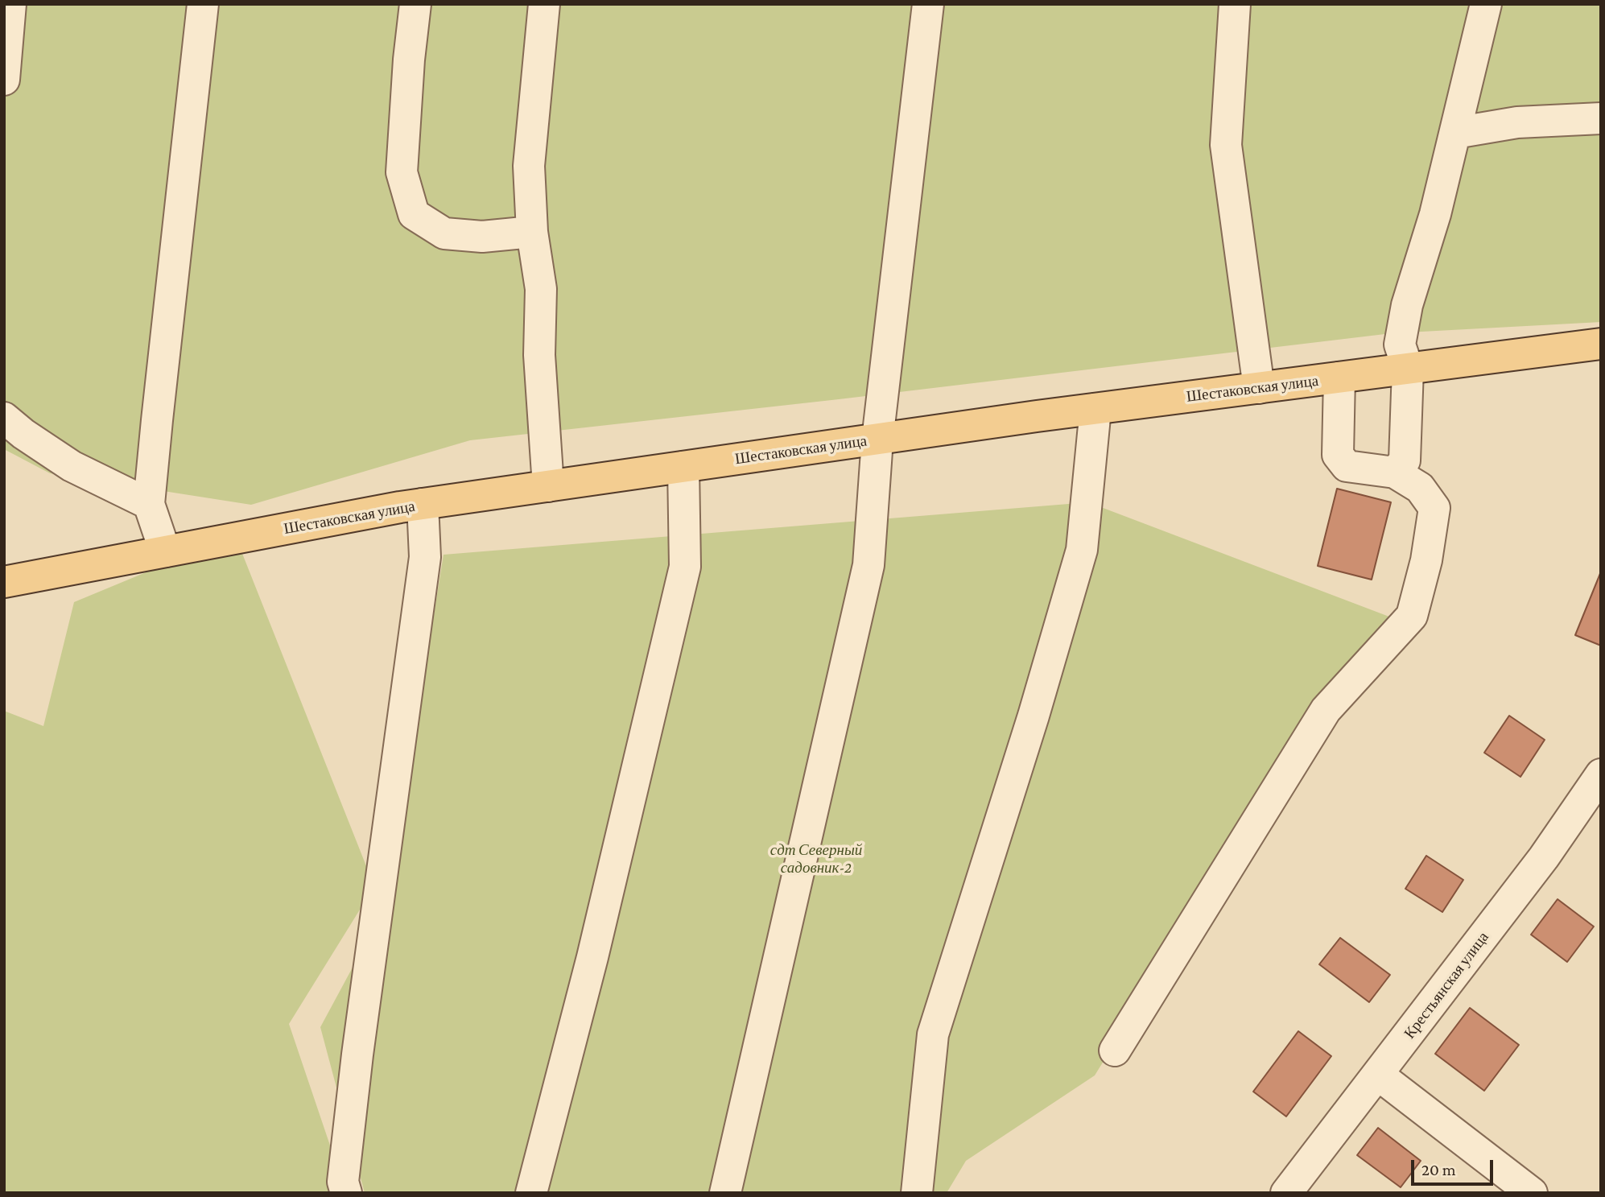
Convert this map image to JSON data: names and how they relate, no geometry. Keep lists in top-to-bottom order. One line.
{"streets":{"main road":["Шестаковская улица"],"street":["Крестьянская улица"]},"parks":["сдт Северный садовник-2"],"scale_bar":"20 m"}
